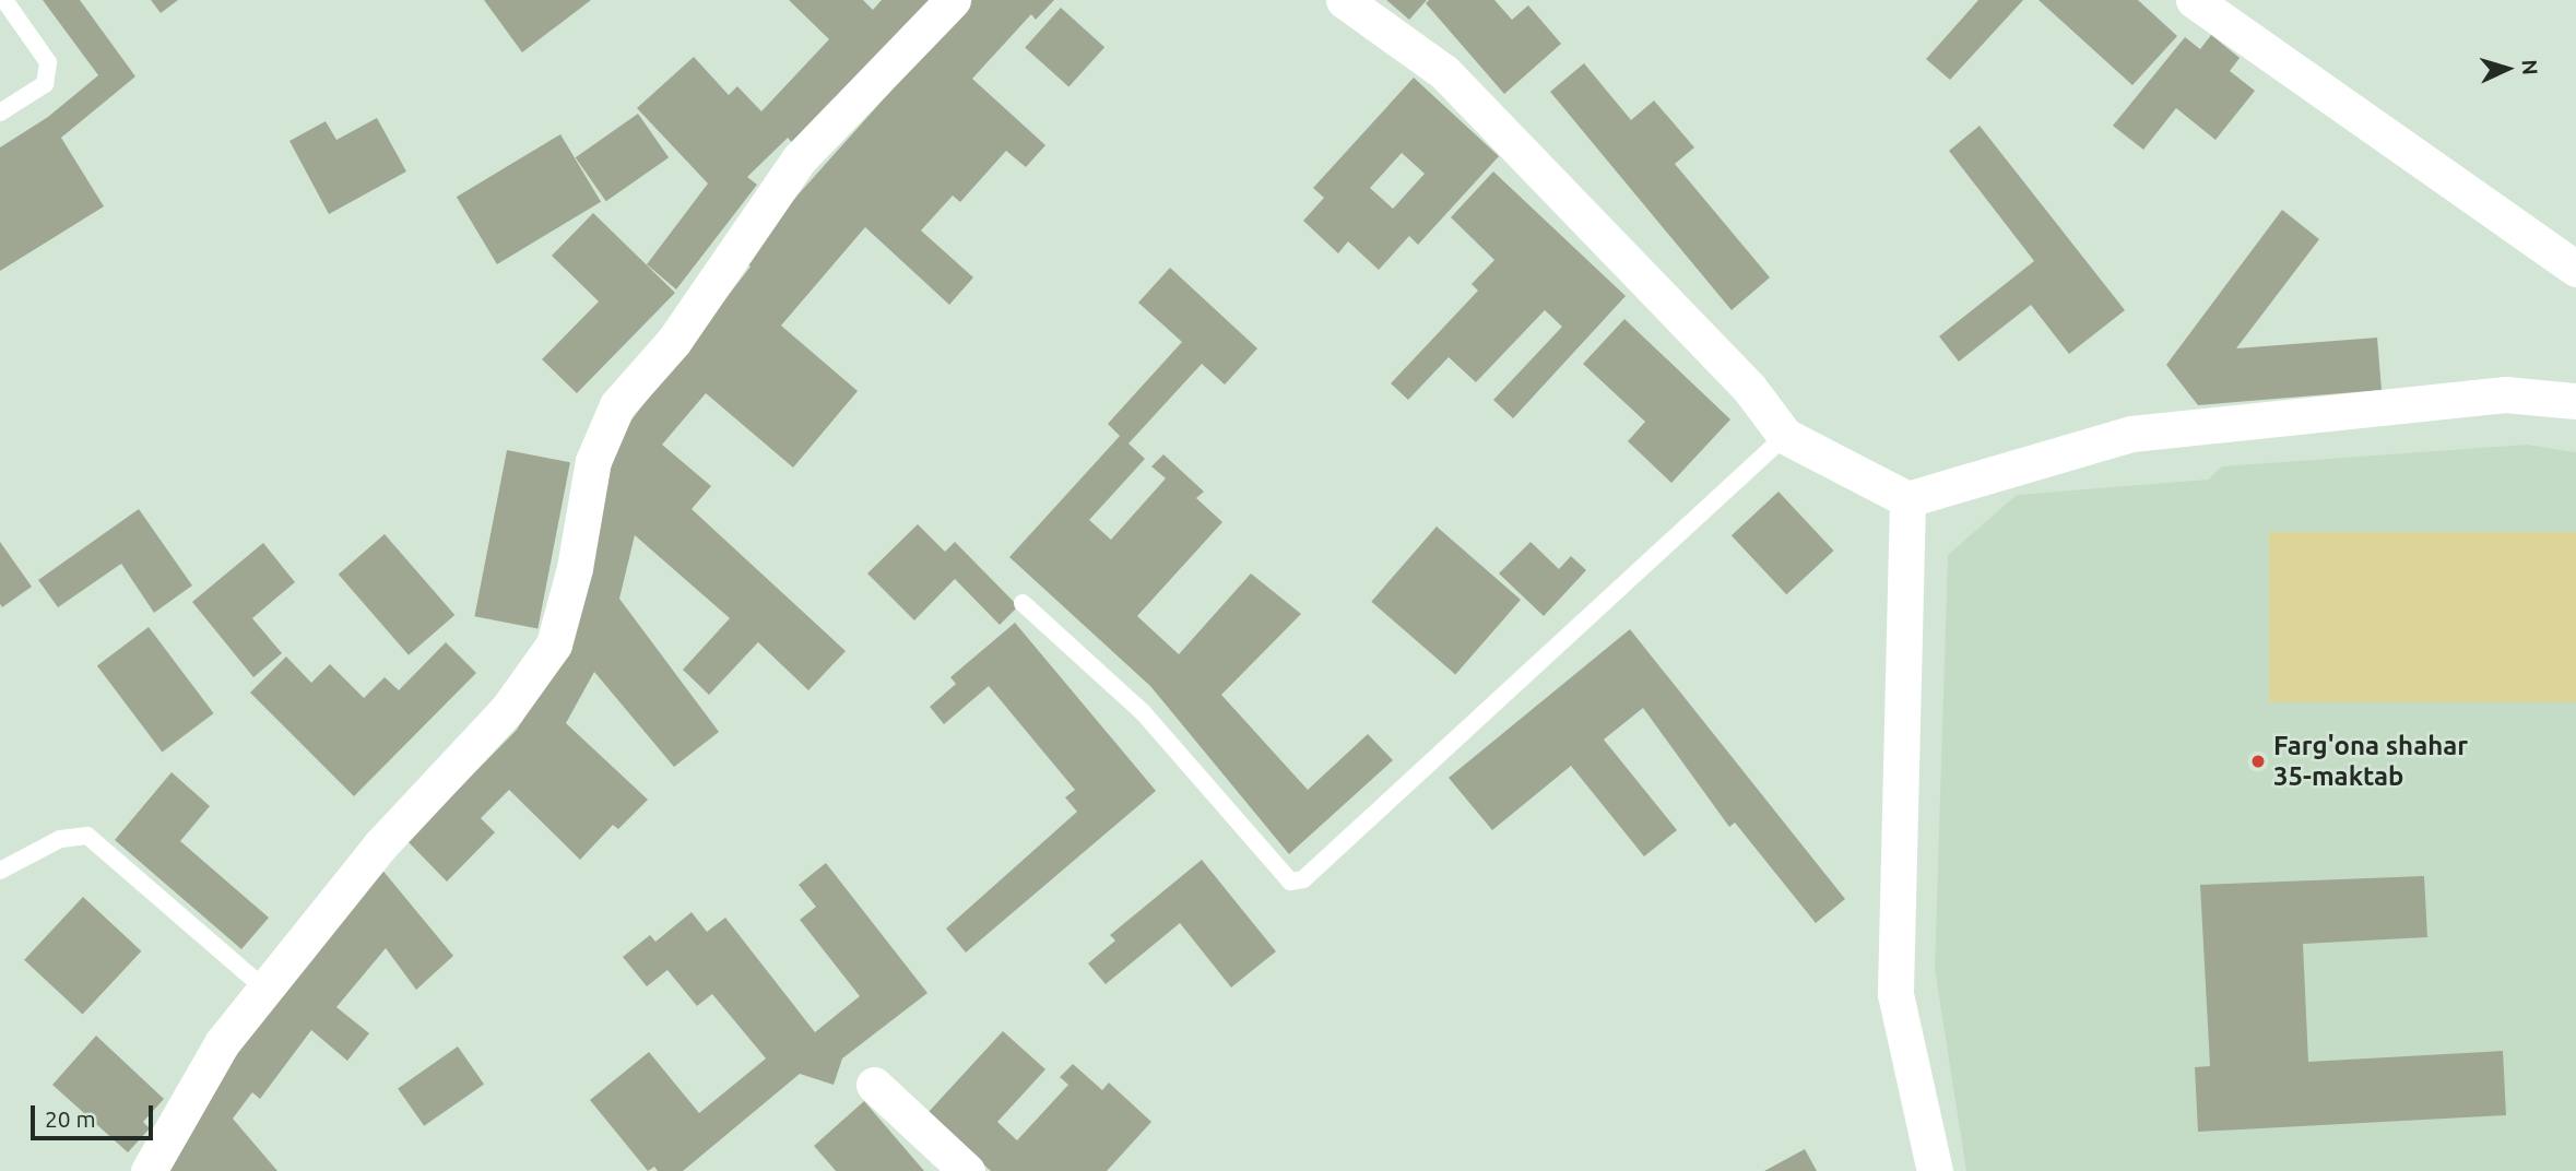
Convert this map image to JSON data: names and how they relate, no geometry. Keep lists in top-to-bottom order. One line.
{"places":["Farg'ona shahar 35-maktab"],"scale_bar":"20 m","north":"right"}
